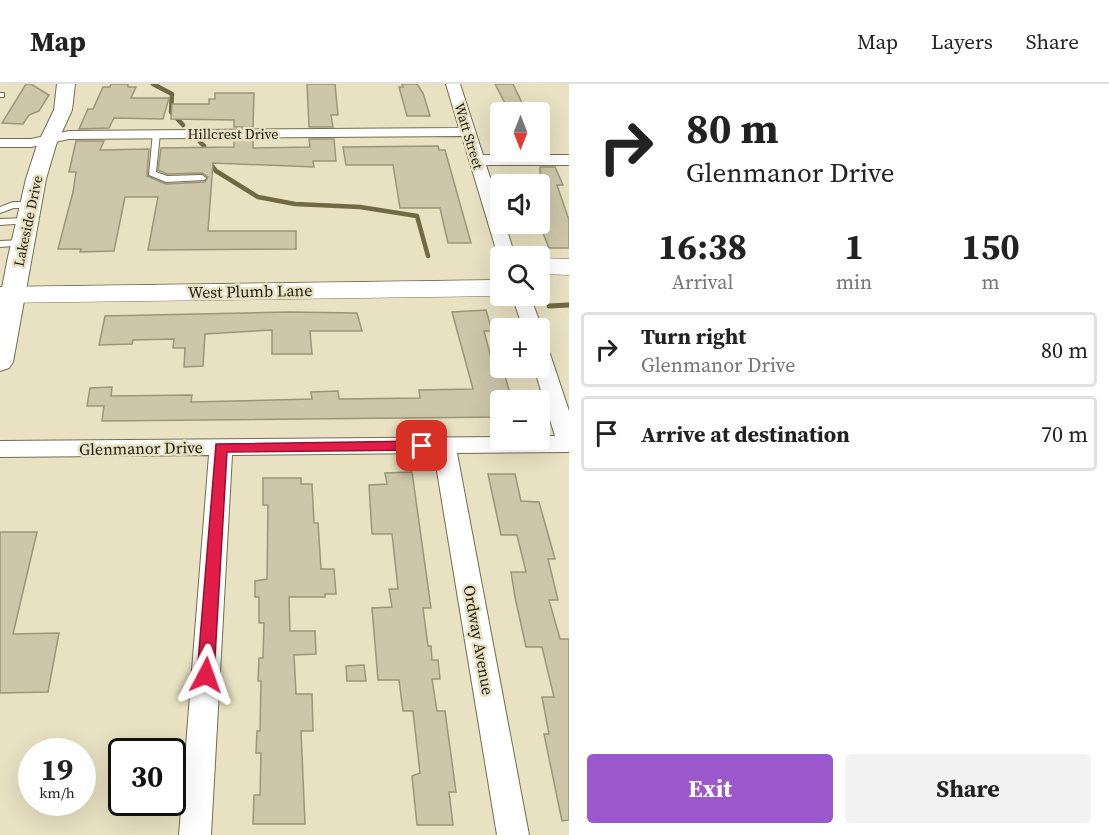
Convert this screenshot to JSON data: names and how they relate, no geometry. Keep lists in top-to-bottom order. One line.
{"streets":{"main road":["West Plumb Lane"],"street":["Hillcrest Drive","Watt Street","Lakeside Drive","Glenmanor Drive","Ordway Avenue"]},"crossings":[["Hillcrest Drive","Watt Street"],["Hillcrest Drive","Lakeside Drive"],["Lakeside Drive","West Plumb Lane"],["Glenmanor Drive","Ordway Avenue"]],"north":"bottom","page":{"header":"Map","nav":["Map","Layers","Share"],"turn":["80 m","Glenmanor Drive"],"map_buttons":["+","−"],"eta":["16:38","Arrival","1","min","150","m"],"list":[{"name":"Turn right","note":"Glenmanor Drive","value":"80 m"},{"name":"Arrive at destination","value":"70 m"}],"speed":"19 km/h","limit":"30","buttons":["Exit","Share"]}}
